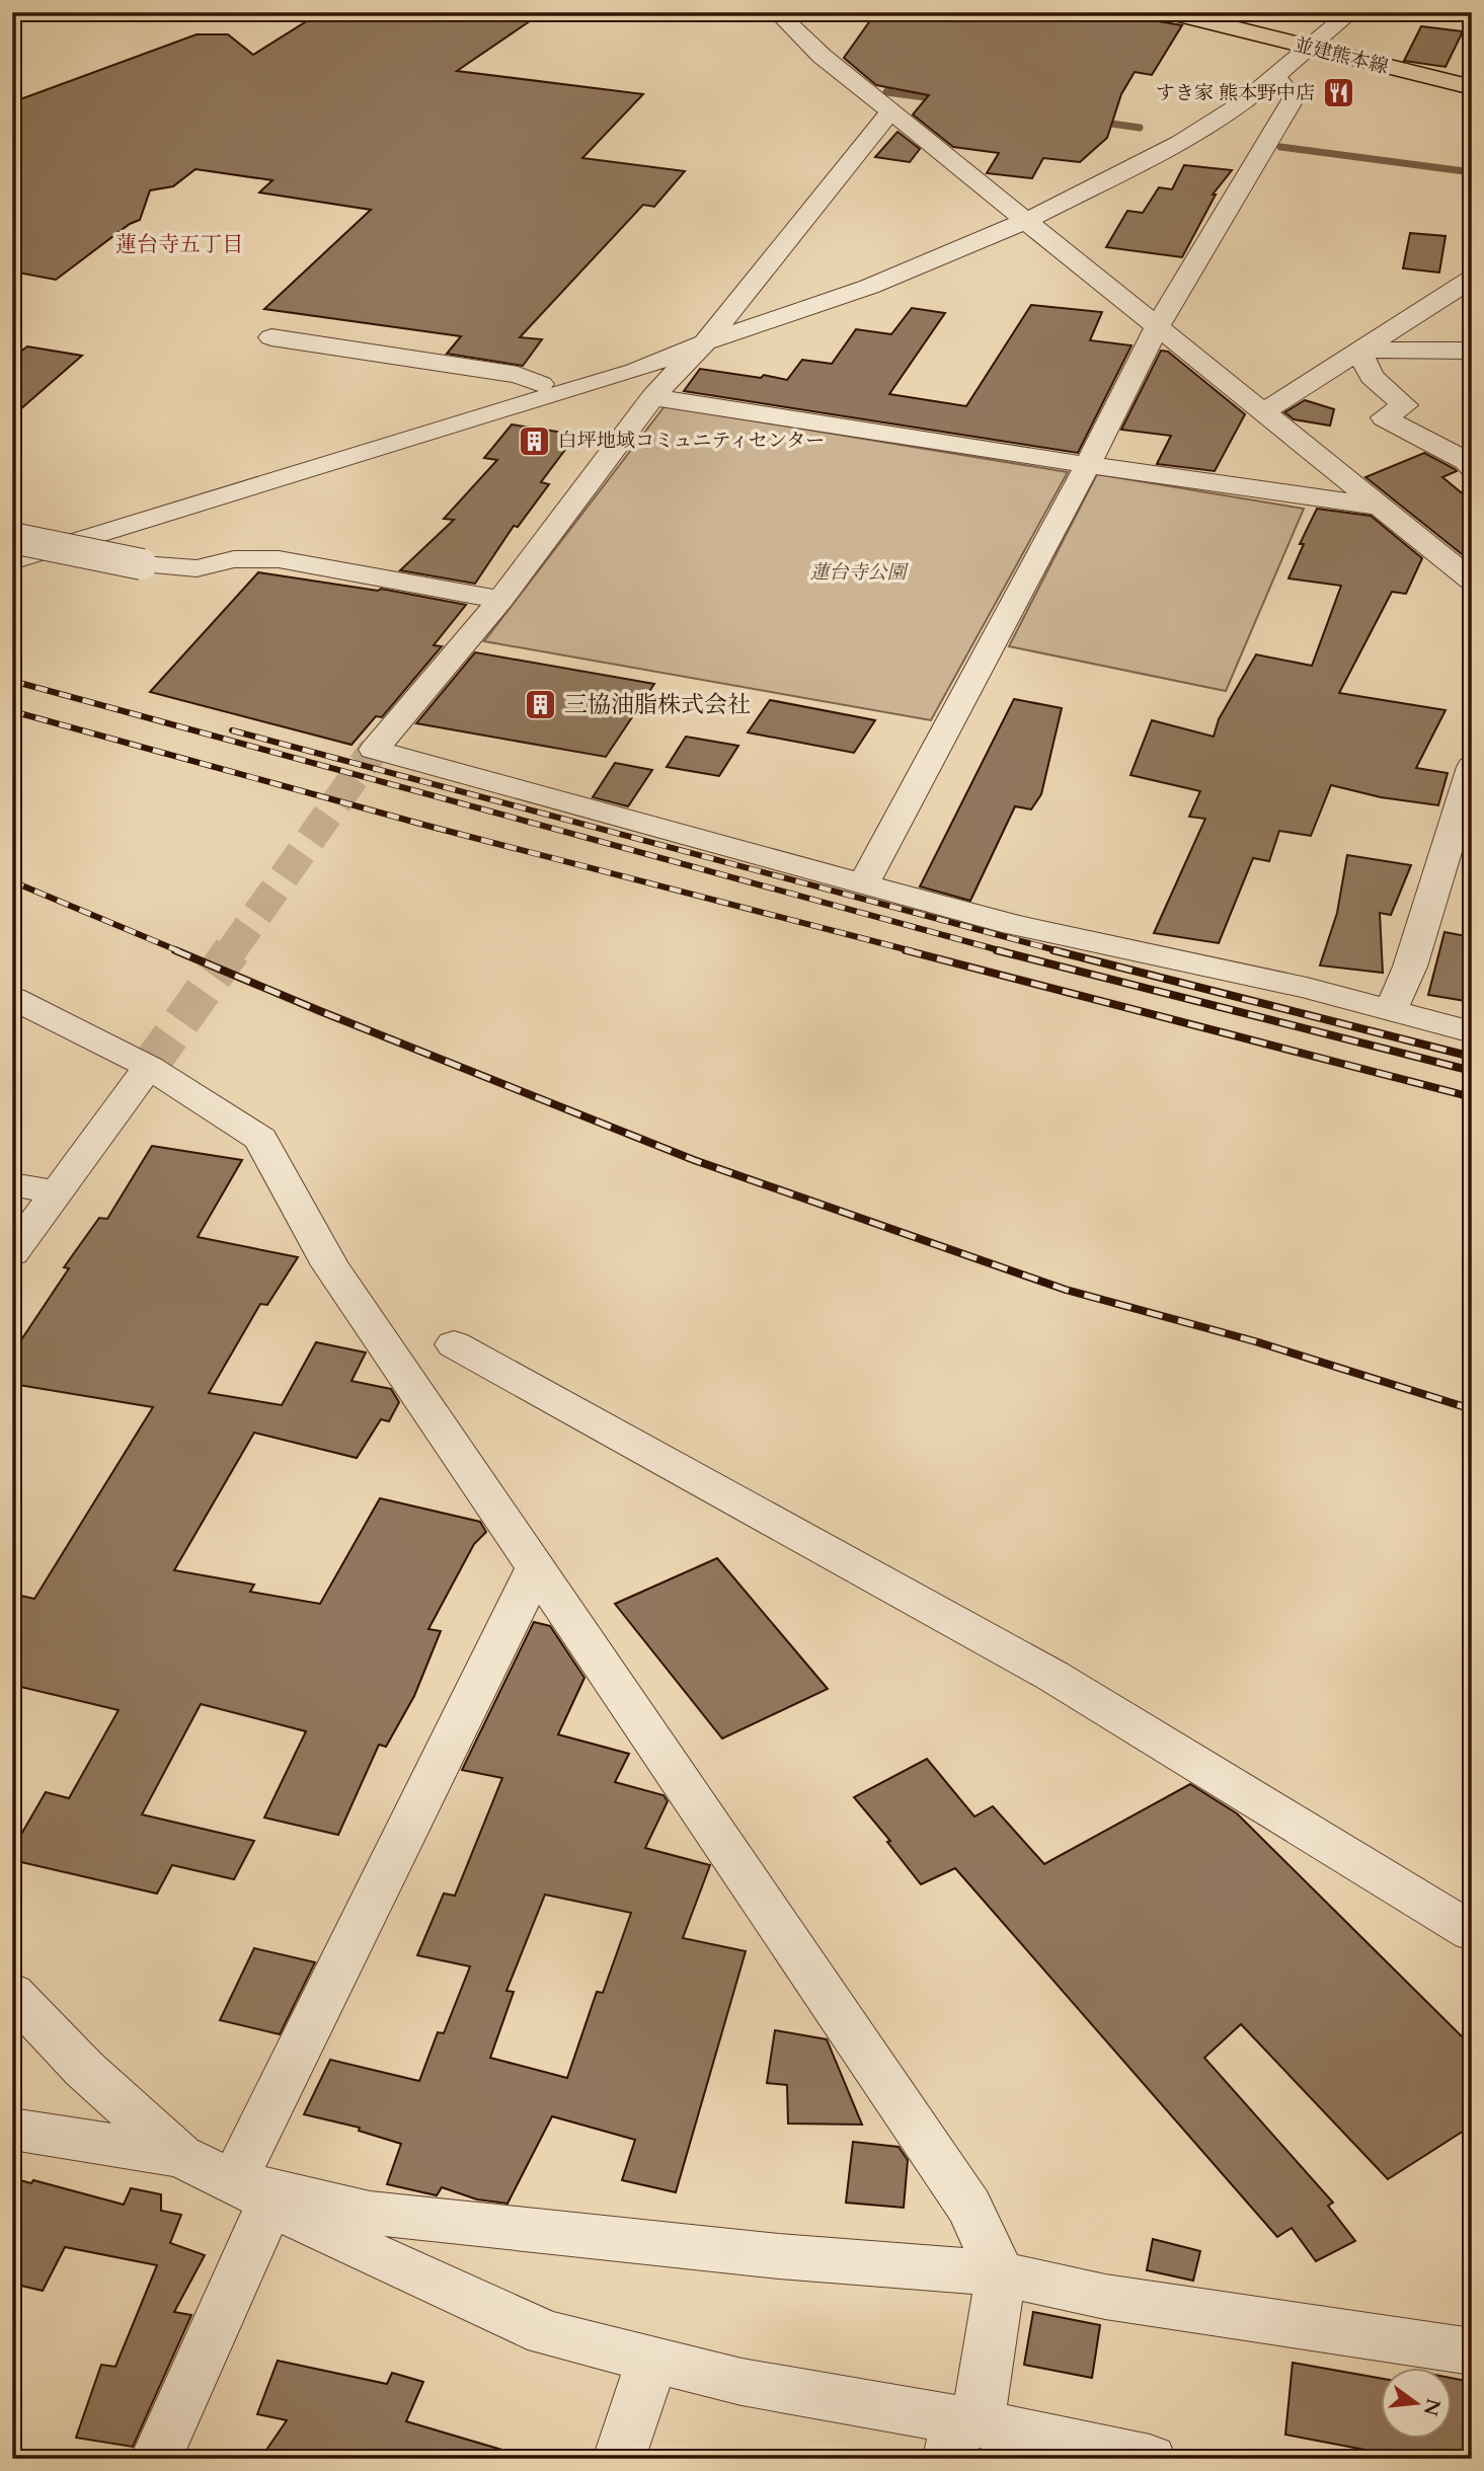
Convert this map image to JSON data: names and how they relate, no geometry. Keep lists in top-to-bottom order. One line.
{"streets":{"main road":["並建熊本線"]},"districts":["蓮台寺五丁目"],"parks":["蓮台寺公園"],"places":{"restaurant":["すき家 熊本野中店"],"building":["白坪地域コミュニティセンター","三協油脂株式会社"]},"north":"right"}
